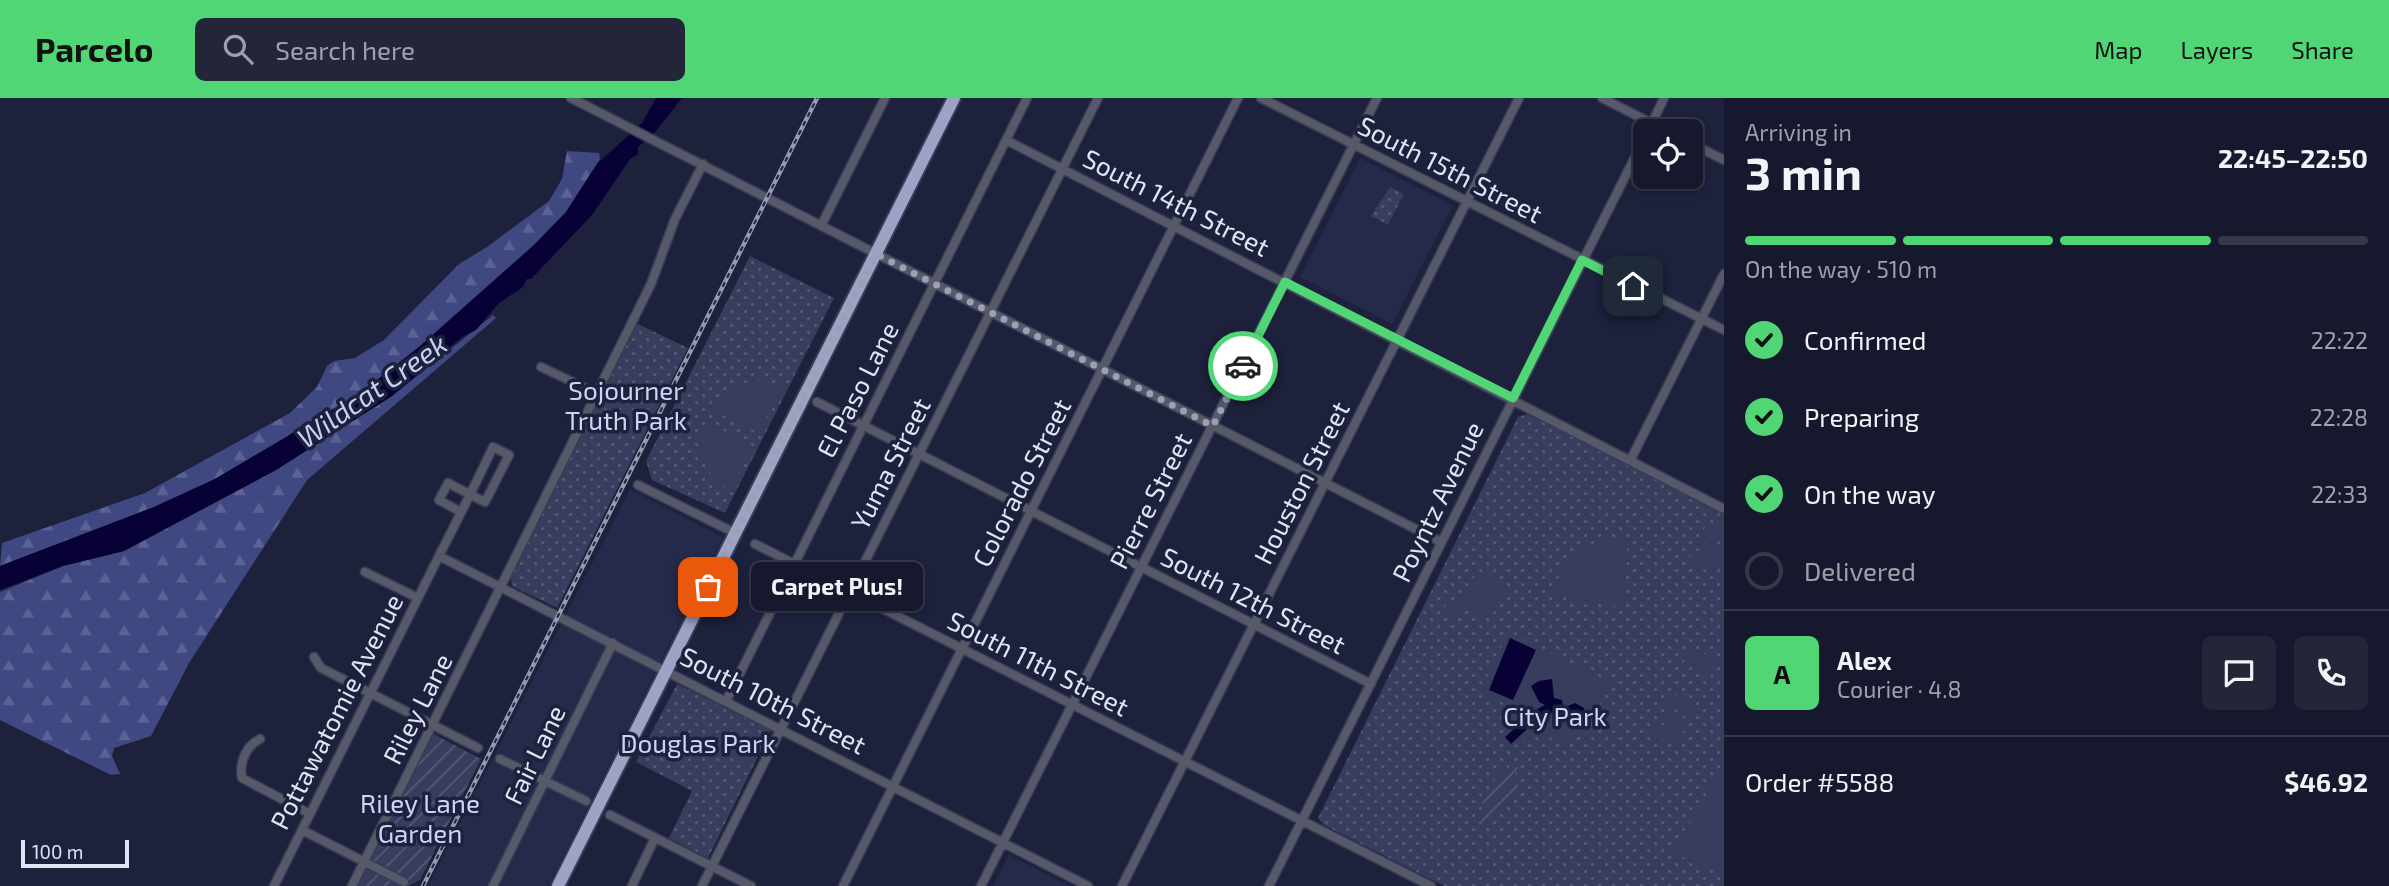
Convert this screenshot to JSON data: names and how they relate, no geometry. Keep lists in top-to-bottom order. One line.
{"streets":{"street":["South 15th Street","South 14th Street","El Paso Lane","Yuma Street","Colorado Street","Houston Street","Pierre Street","Poyntz Avenue","South 12th Street","South 11th Street","South 10th Street","Riley Lane","Pottawatomie Avenue","Fair Lane"]},"crossings":[["South 15th Street","Houston Street"],["South 15th Street","Pierre Street"],["South 15th Street","Poyntz Avenue"],["South 14th Street","El Paso Lane"],["South 14th Street","Yuma Street"],["South 14th Street","Colorado Street"],["South 14th Street","Houston Street"],["South 14th Street","Pierre Street"],["South 14th Street","Poyntz Avenue"],["El Paso Lane","South 12th Street"],["El Paso Lane","South 11th Street"],["El Paso Lane","South 10th Street"],["Yuma Street","South 12th Street"],["Yuma Street","South 11th Street"],["Yuma Street","South 10th Street"],["Colorado Street","South 12th Street"],["Colorado Street","South 11th Street"],["Colorado Street","South 10th Street"],["Houston Street","South 12th Street"],["Houston Street","South 11th Street"],["Pierre Street","South 12th Street"],["Pierre Street","South 11th Street"],["Pierre Street","South 10th Street"],["Poyntz Avenue","South 12th Street"],["Poyntz Avenue","South 11th Street"],["South 10th Street","Riley Lane"],["South 10th Street","Pottawatomie Avenue"],["South 10th Street","Fair Lane"]],"water":["Wildcat Creek"],"parks":["Sojourner Truth Park","City Park","Douglas Park","Riley Lane Garden"],"places":["Carpet Plus!"],"scale_bar":"100 m","page":{"header":"Parcelo","search":"Search here","nav":["Map","Layers","Share"],"heading":["3 min","Arriving in","22:45–22:50"],"panel":["Alex","Courier · 4.8","Order #5588","$46.92"],"bar":"On the way · 510 m","list":[["Confirmed","22:22"],["Preparing","22:28"],["On the way","22:33"],"Delivered"],"bubble":"Carpet Plus!","round":"A","scale":"100 m"}}
